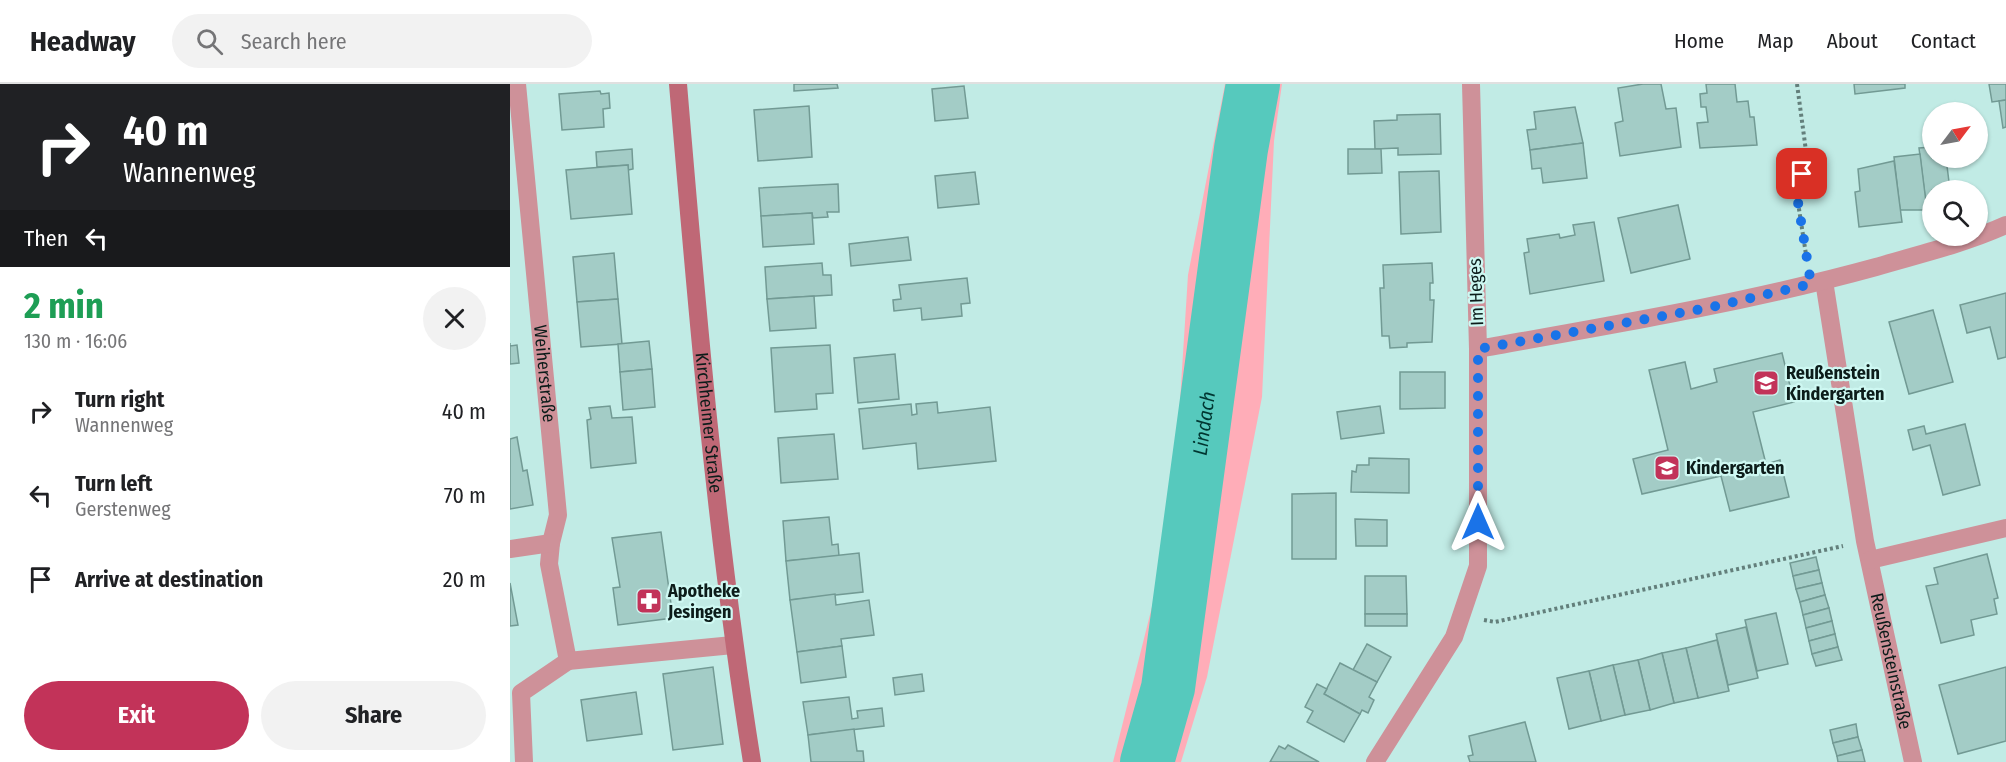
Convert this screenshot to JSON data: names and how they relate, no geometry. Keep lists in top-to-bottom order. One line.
{"streets":{"main road":["Kirchheimer Straße"],"street":["Im Heges","Weiherstraße","Reußensteinstraße"]},"water":["Lindach"],"places":{"school or university":["Reußenstein Kindergarten","Kindergarten"],"pharmacy":["Apotheke Jesingen"]},"north":"top right","page":{"header":"Headway","search":"Search here","nav":["Home","Map","About","Contact"],"turn":["40 m","Wannenweg"],"then":"Then","heading":["2 min","130 m · 16:06"],"list":[{"name":"Turn right","note":"Wannenweg","value":"40 m"},{"name":"Turn left","note":"Gerstenweg","value":"70 m"},{"name":"Arrive at destination","value":"20 m"}],"buttons":["Exit","Share"]}}
